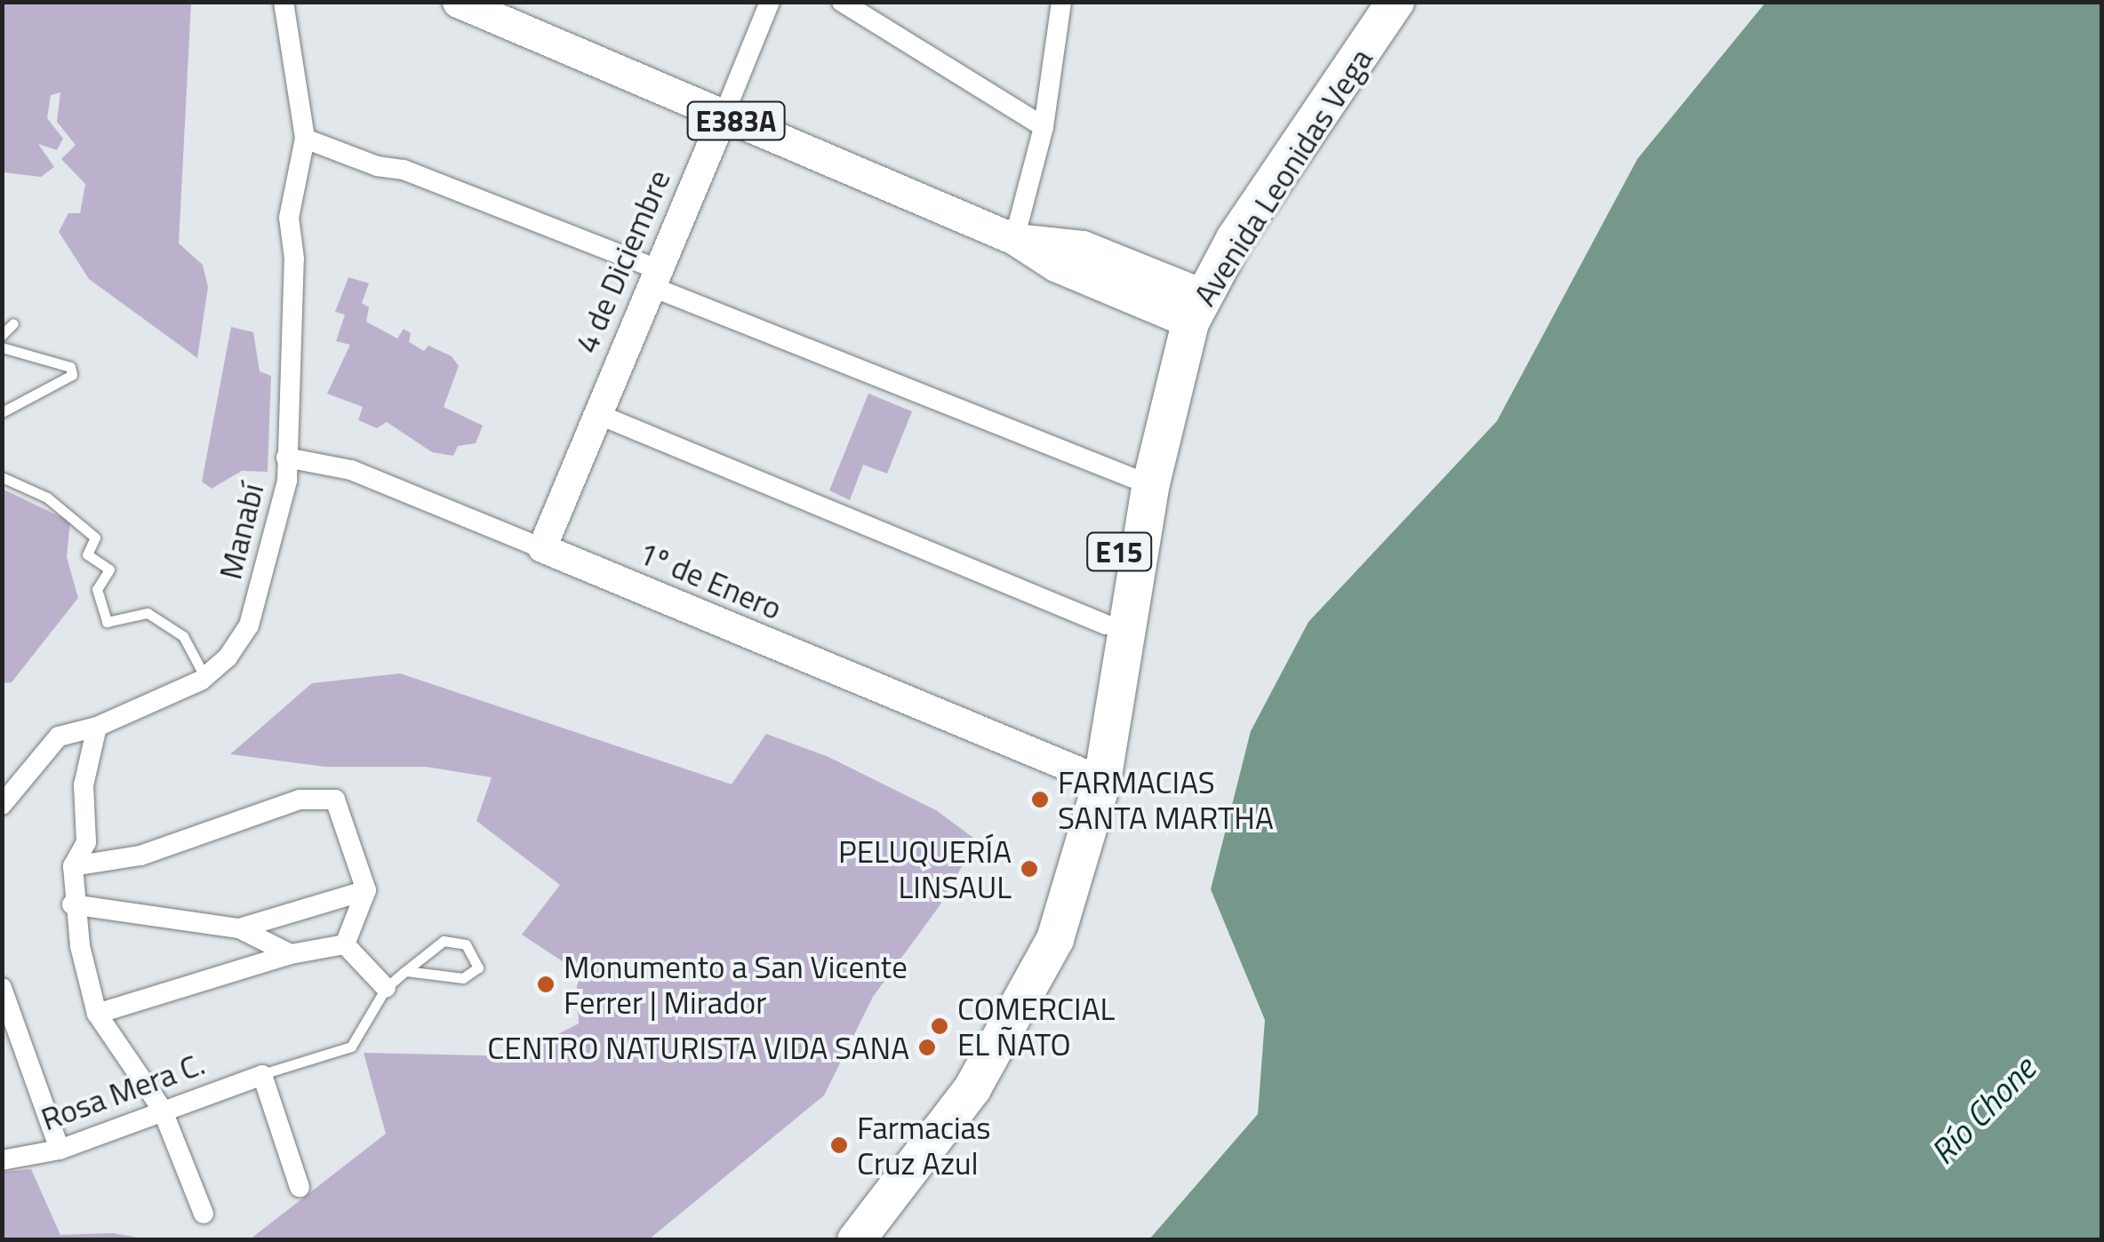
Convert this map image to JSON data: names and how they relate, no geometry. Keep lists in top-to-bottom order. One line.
{"streets":{"highway":["Avenida Leonidas Vega","E15"],"main road":["E383A"],"street":["4 de Diciembre","Manabí","1º de Enero","Rosa Mera C."]},"crossings":[["E383A","Avenida Leonidas Vega"],["E383A","4 de Diciembre"],["Avenida Leonidas Vega","1º de Enero"],["4 de Diciembre","1º de Enero"],["Manabí","1º de Enero"]],"water":["Río Chone"],"places":["FARMACIAS SANTA MARTHA","PELUQUERÍA LINSAUL","Monumento a San Vicente Ferrer | Mirador","COMERCIAL EL ÑATO","CENTRO NATURISTA VIDA SANA","Farmacias Cruz Azul"]}
